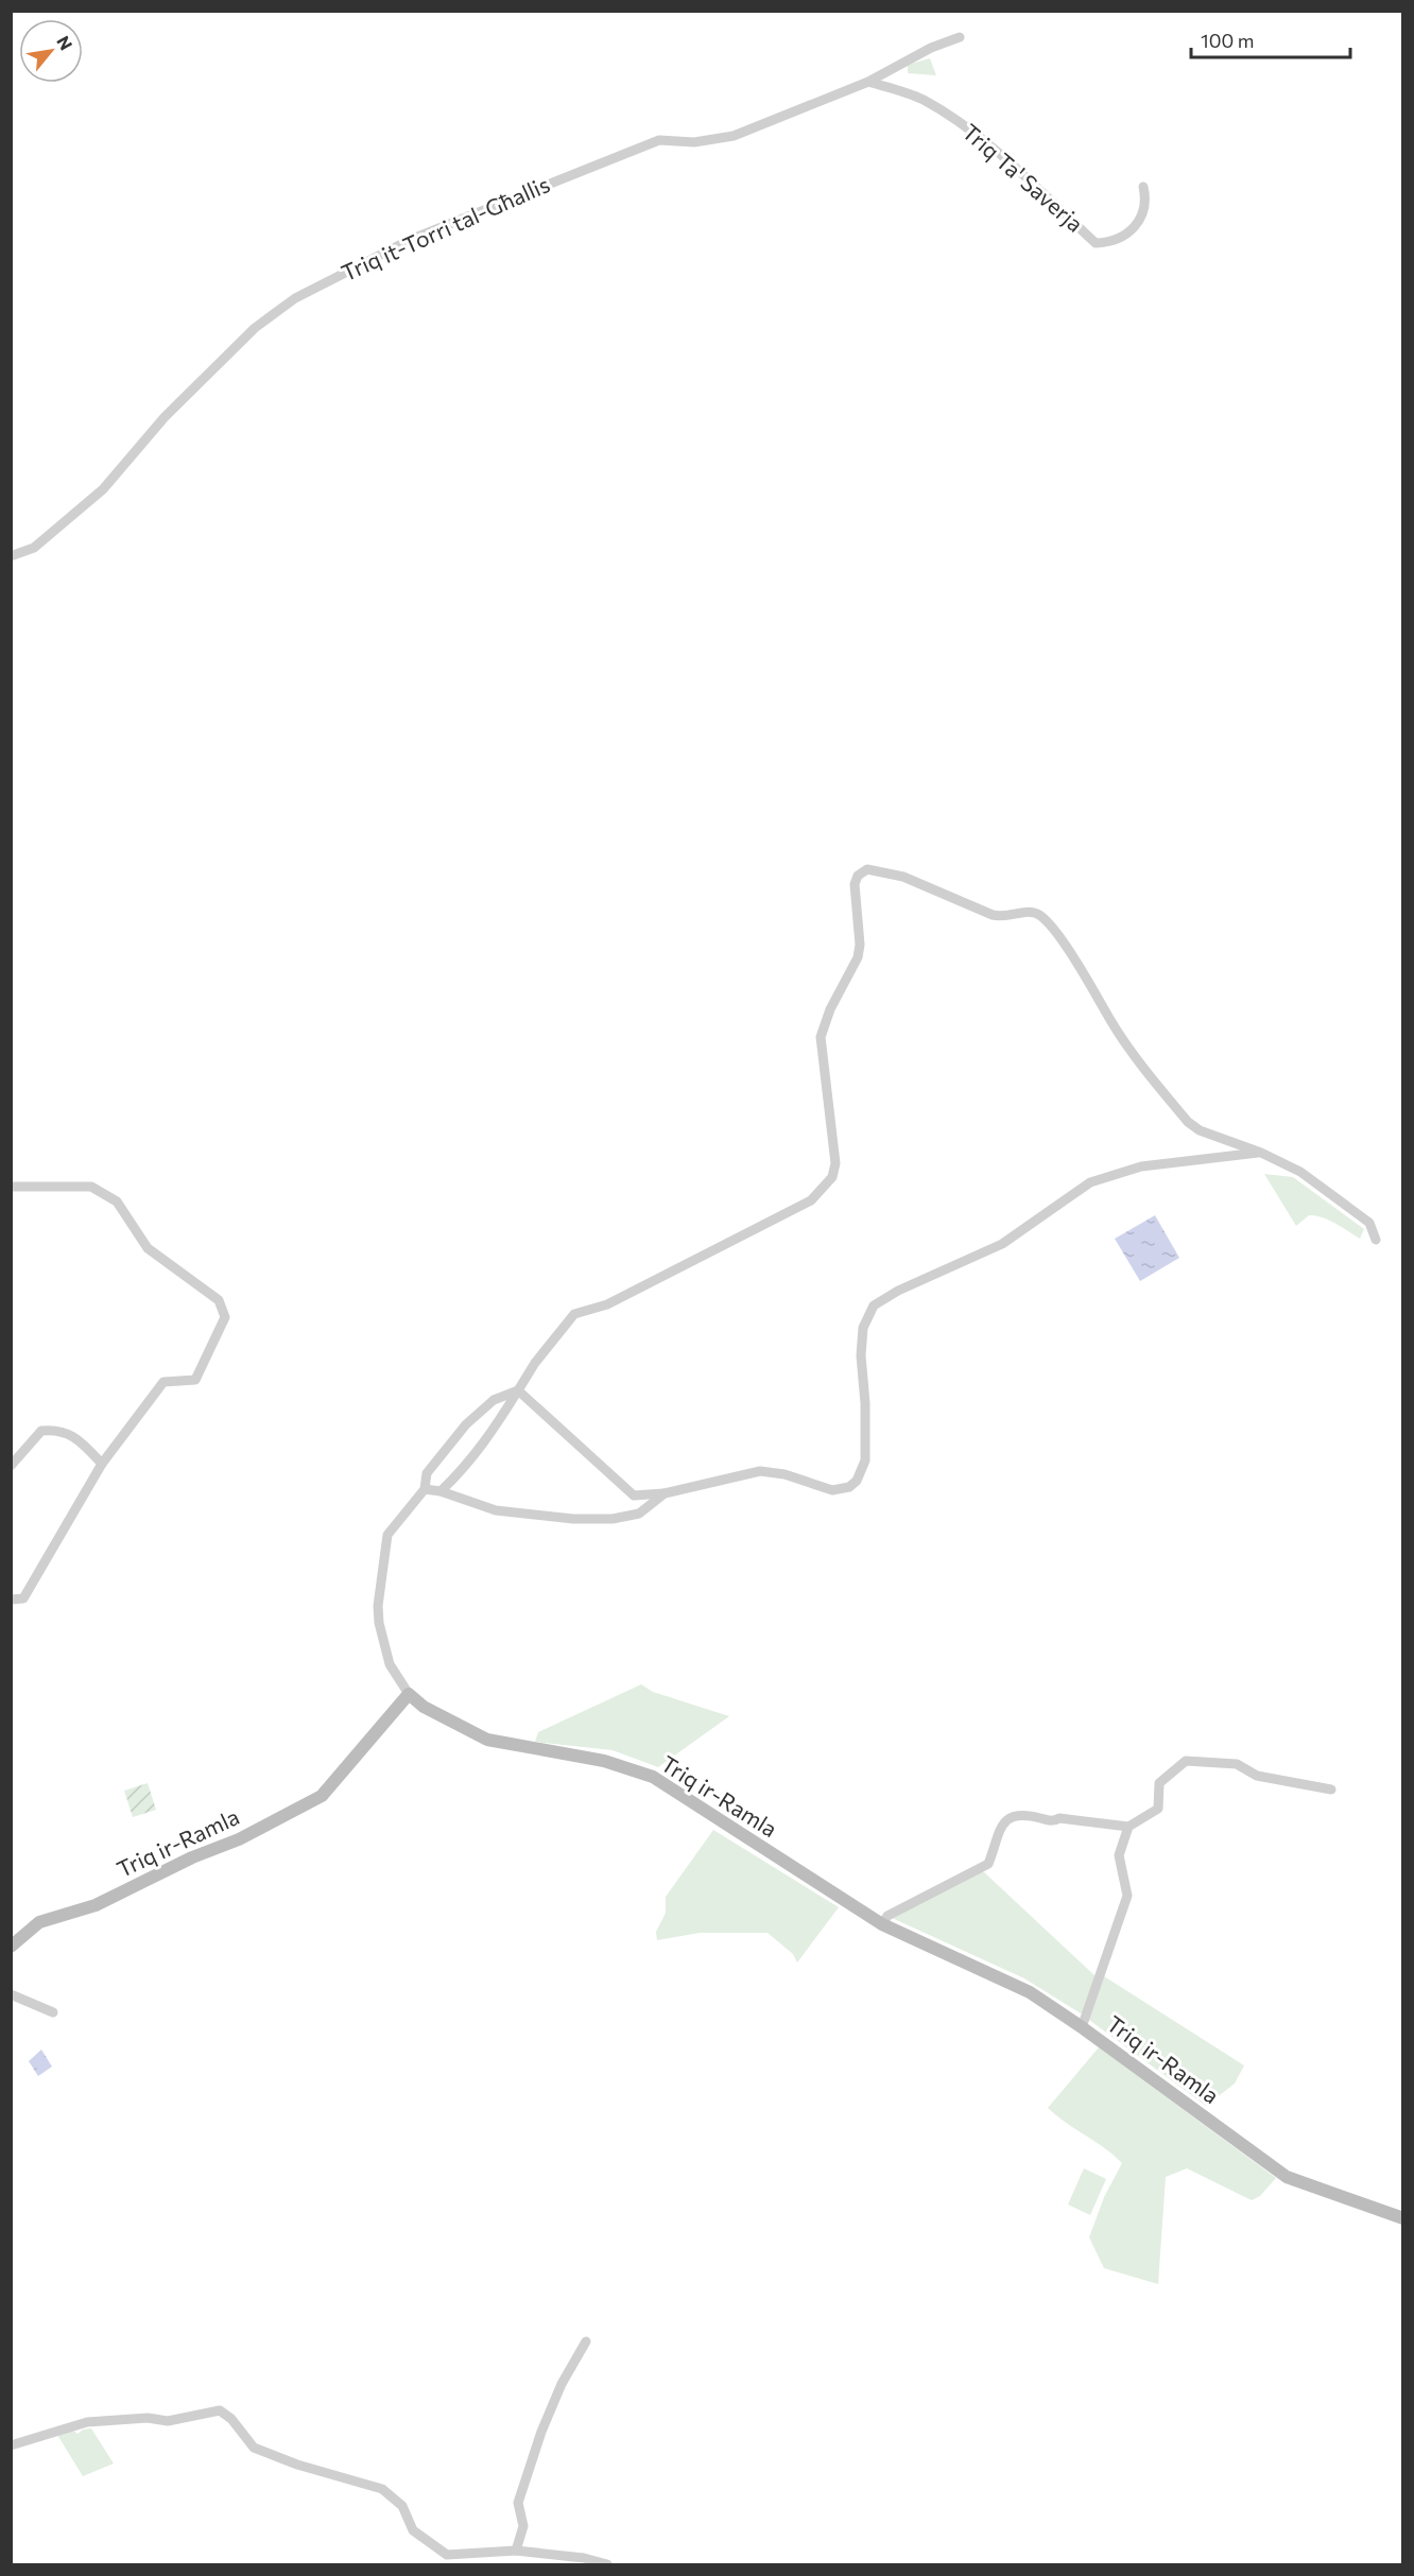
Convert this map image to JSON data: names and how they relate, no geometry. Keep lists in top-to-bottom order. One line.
{"streets":{"main road":["Triq ir-Ramla"],"street":["Triq Ta' Saverja","Triq it-Torri tal-Għallis"]},"crossings":[["Triq Ta' Saverja","Triq it-Torri tal-Għallis"]],"scale_bar":"100 m","north":"top right"}
